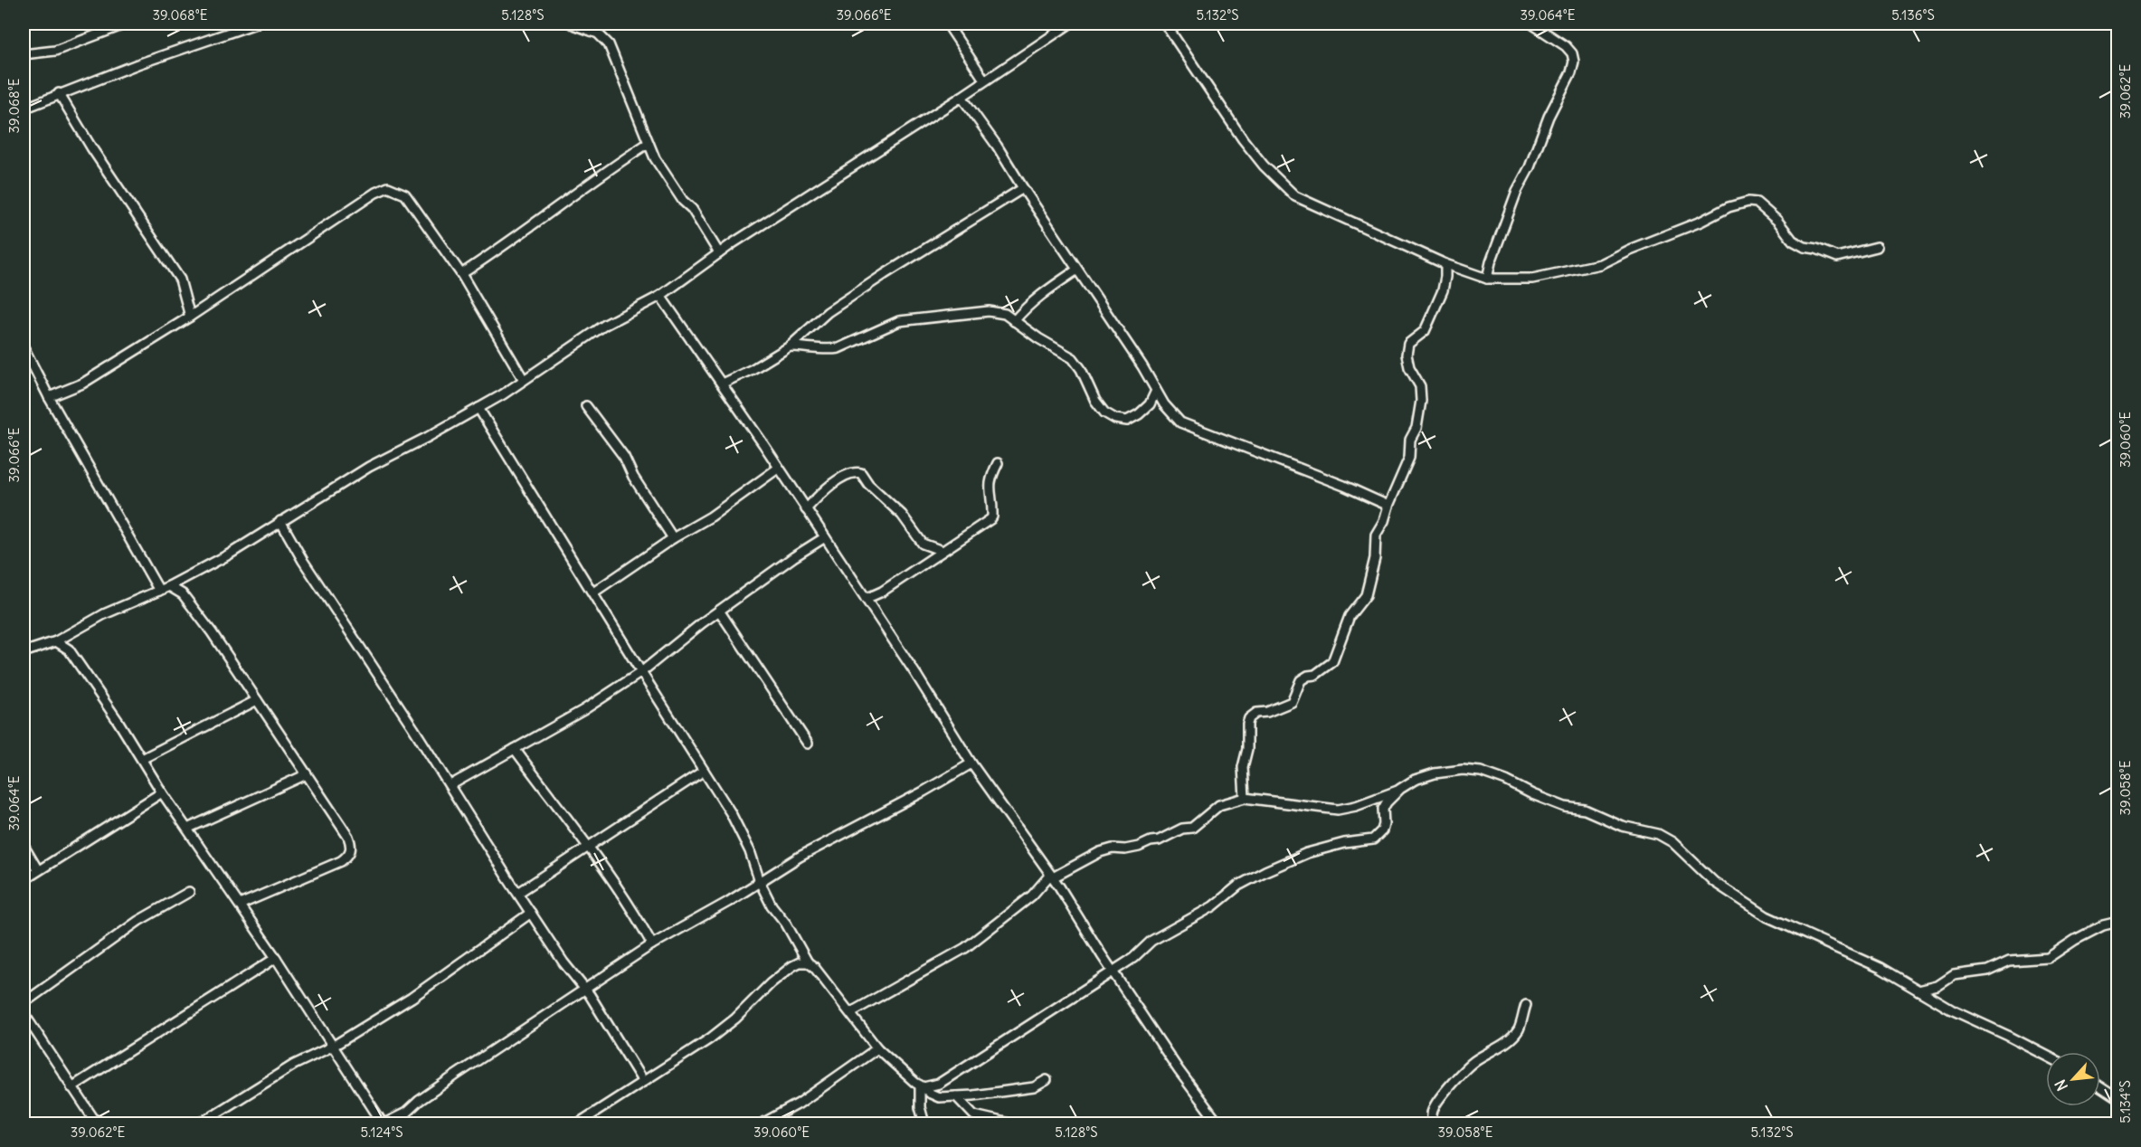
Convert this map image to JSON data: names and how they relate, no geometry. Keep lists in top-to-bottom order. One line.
{"north":"bottom left","coordinates":["39.068°E","5.128°S","39.066°E","5.132°S","39.064°E","5.136°S","39.062°E","39.060°E","39.058°E","5.134°S","5.124°S"]}
